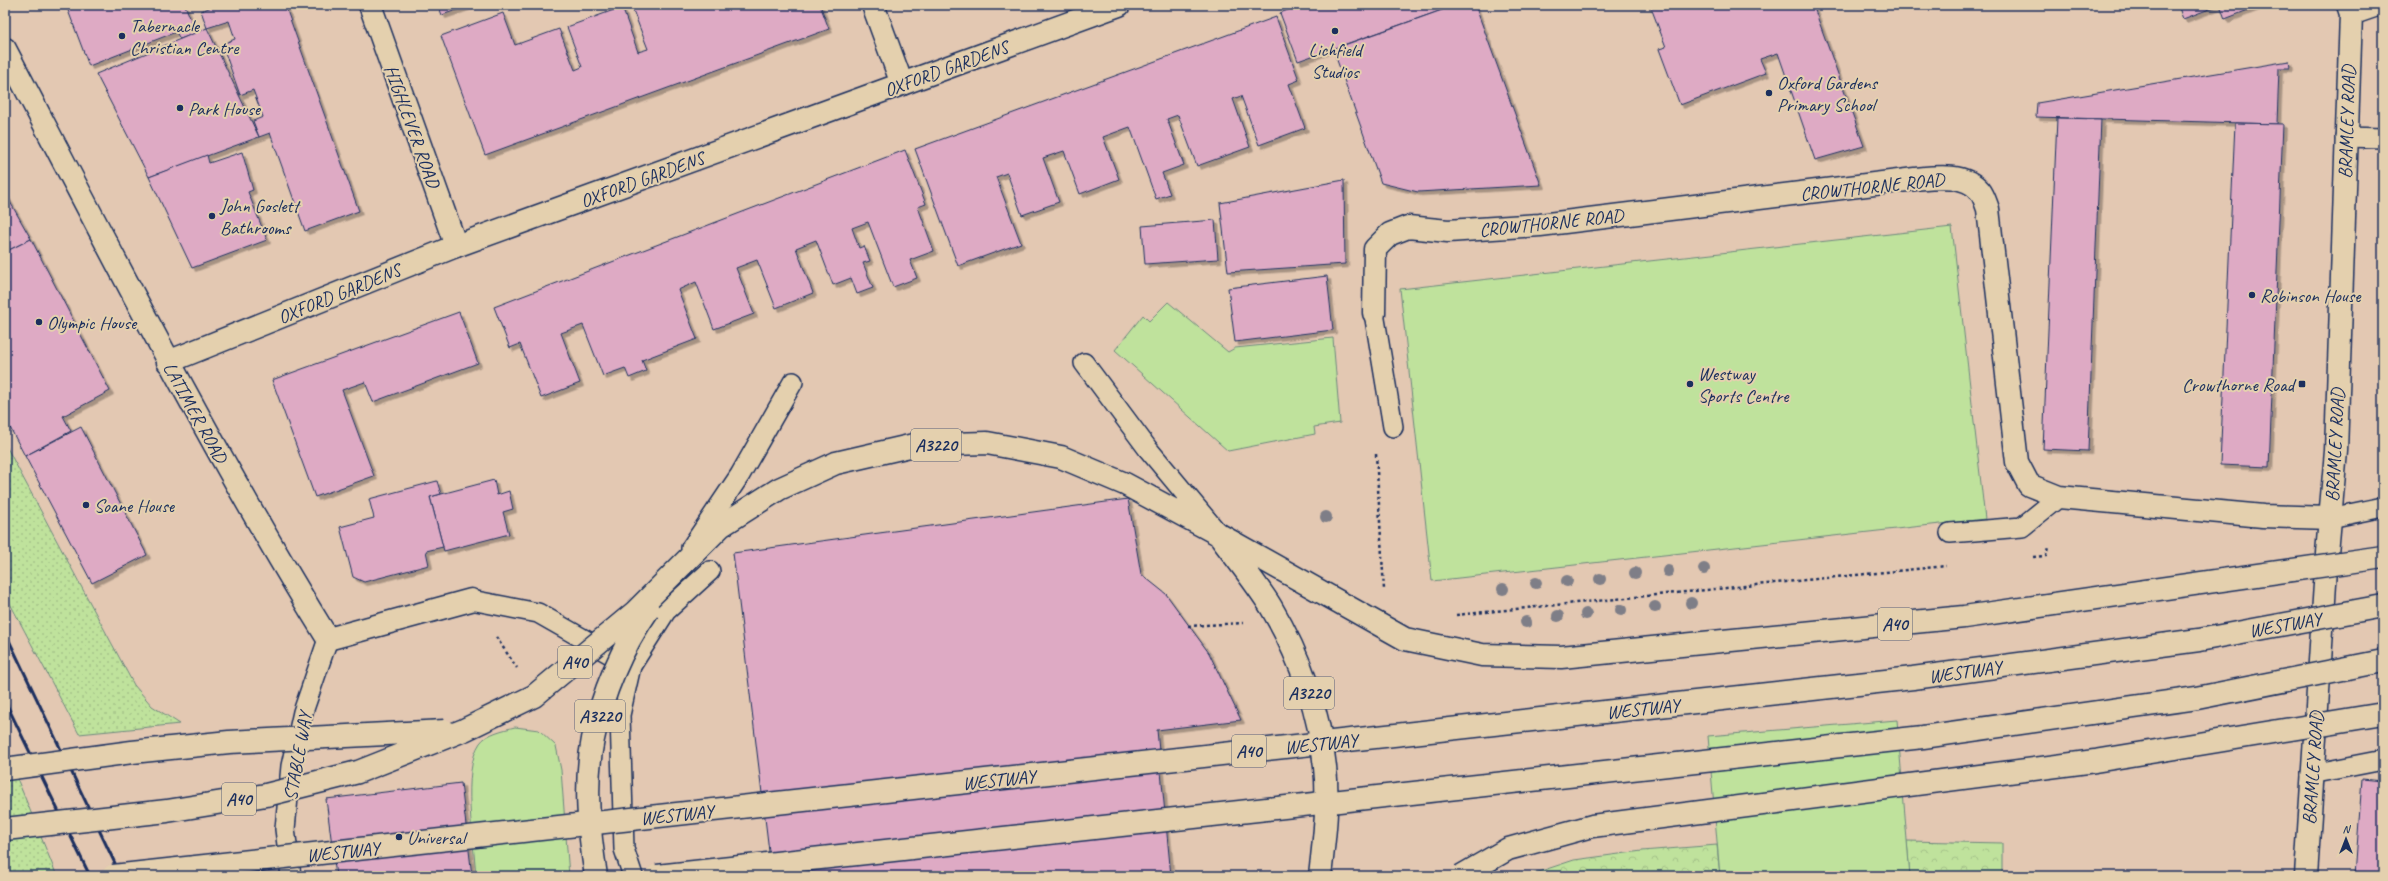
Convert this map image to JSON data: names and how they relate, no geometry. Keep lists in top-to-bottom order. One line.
{"streets":{"main road":["OXFORD GARDENS","BRAMLEY ROAD","HIGHLEVER ROAD","CROWTHORNE ROAD","LATIMER ROAD","A3220","A40","WESTWAY"],"lane":["STABLE WAY"]},"crossings":[["OXFORD GARDENS","HIGHLEVER ROAD"],["OXFORD GARDENS","LATIMER ROAD"],["BRAMLEY ROAD","CROWTHORNE ROAD"],["LATIMER ROAD","STABLE WAY"],["A3220","A40"]],"places":{"other":["Lichfield Studios","Tabernacle Christian Centre","Oxford Gardens Primary School","Park House","John Goslett Bathrooms","Robinson House","Olympic House","Westway Sports Centre","Soane House","Universal"],"transit":["Crowthorne Road"]},"north":"top"}
